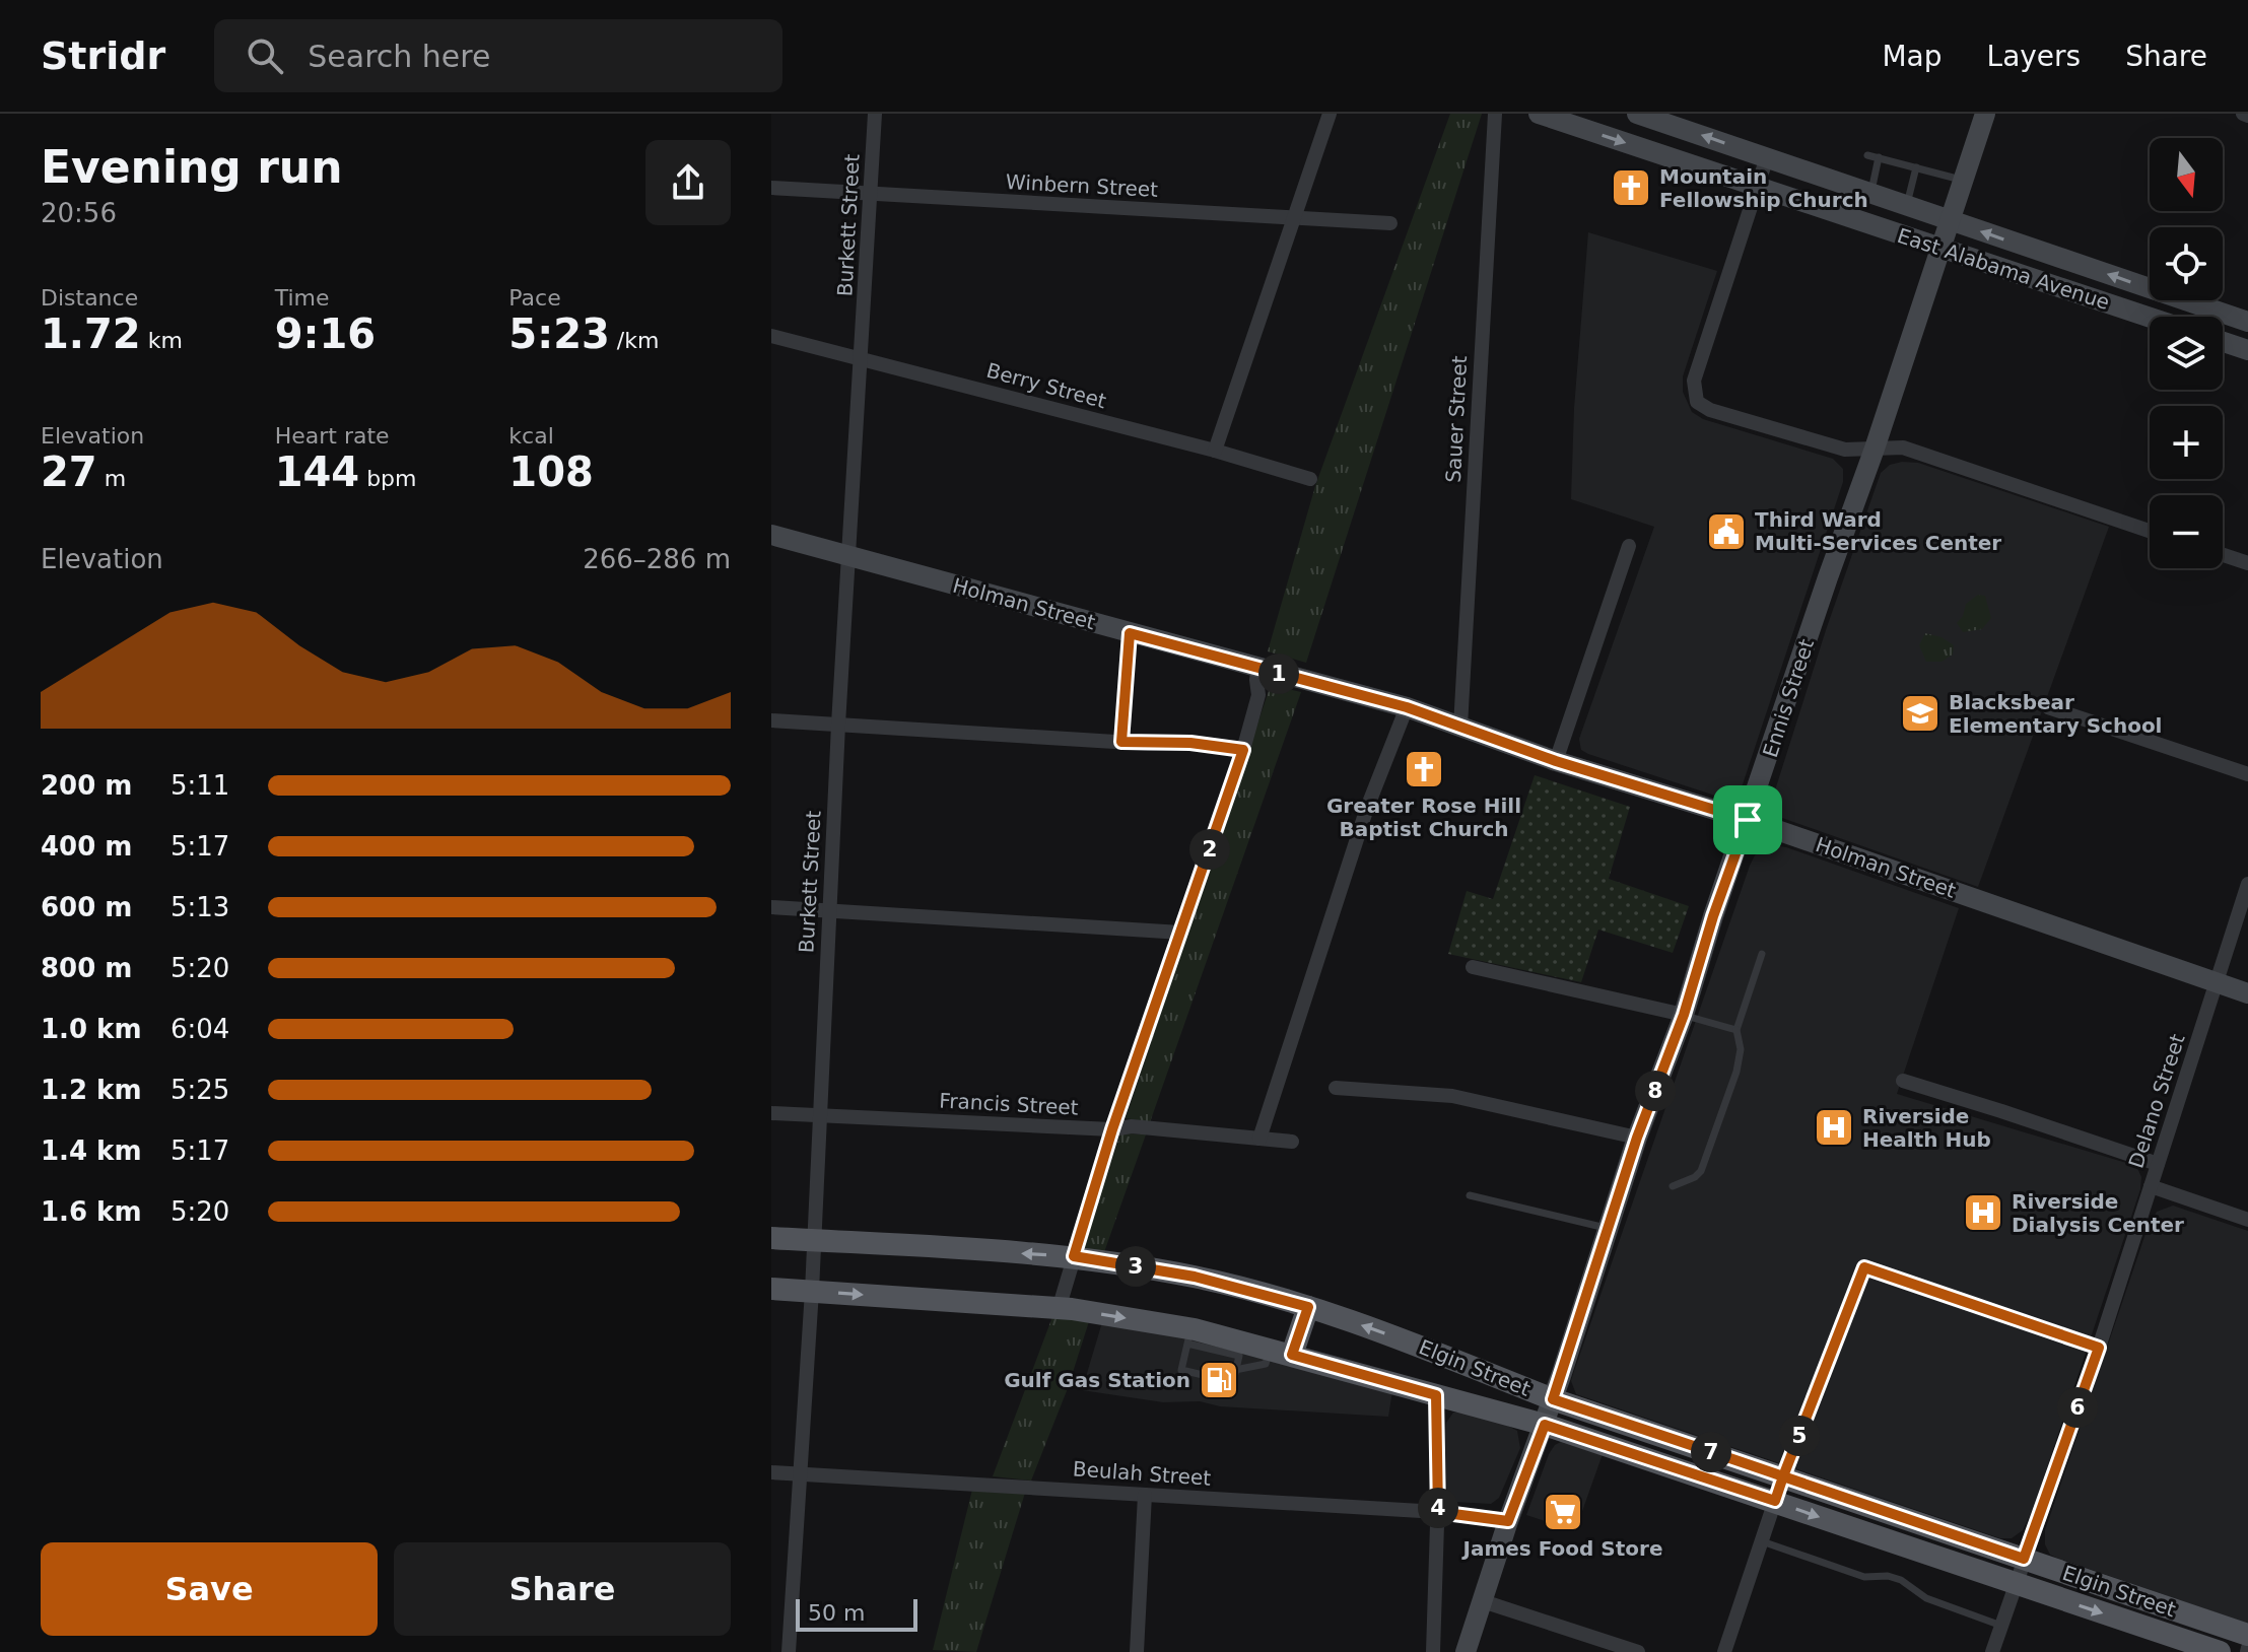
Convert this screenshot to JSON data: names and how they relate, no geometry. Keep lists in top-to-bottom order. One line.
{"streets":{"main road":["Elgin Street"],"street":["Winbern Street","Burkett Street","East Alabama Avenue","Berry Street","Sauer Street","Holman Street","Ennis Street","Delano Street","Francis Street","Beulah Street"]},"crossings":[["Winbern Street","Burkett Street"],["Burkett Street","Berry Street"],["Burkett Street","Holman Street"],["Burkett Street","Francis Street"],["Burkett Street","Elgin Street"],["Burkett Street","Beulah Street"],["East Alabama Avenue","Ennis Street"],["Sauer Street","Holman Street"],["Holman Street","Ennis Street"],["Holman Street","Delano Street"],["Ennis Street","Elgin Street"],["Ennis Street","Beulah Street"],["Delano Street","Elgin Street"]],"places":{"church":["Mountain Fellowship Church","Greater Rose Hill Baptist Church"],"public building":["Third Ward Multi-Services Center"],"school or university":["Blacksbear Elementary School"],"hospital":["Riverside Health Hub","Riverside Dialysis Center"],"fuel station":["Gulf Gas Station"],"supermarket":["James Food Store"]},"scale_bar":"50 m","north":"bottom","page":{"header":"Stridr","search":"Search here","nav":["Map","Layers","Share"],"heading":["Evening run","20:56"],"map_buttons":["+","−"],"stats":[["Distance","1.72 km"],["Time","9:16"],["Pace","5:23 /km"],["Elevation","27 m"],["Heart rate","144 bpm"],["kcal","108"]],"chart":["Elevation","266–286 m"],"pins":["1","2","8","3","6","5","7","4"],"list":[{"name":"200 m","note":"5:11"},{"name":"400 m","note":"5:17"},{"name":"600 m","note":"5:13"},{"name":"800 m","note":"5:20"},{"name":"1.0 km","note":"6:04"},{"name":"1.2 km","note":"5:25"},{"name":"1.4 km","note":"5:17"},{"name":"1.6 km","note":"5:20"}],"buttons":["Save","Share"],"scale":"50 m"}}
